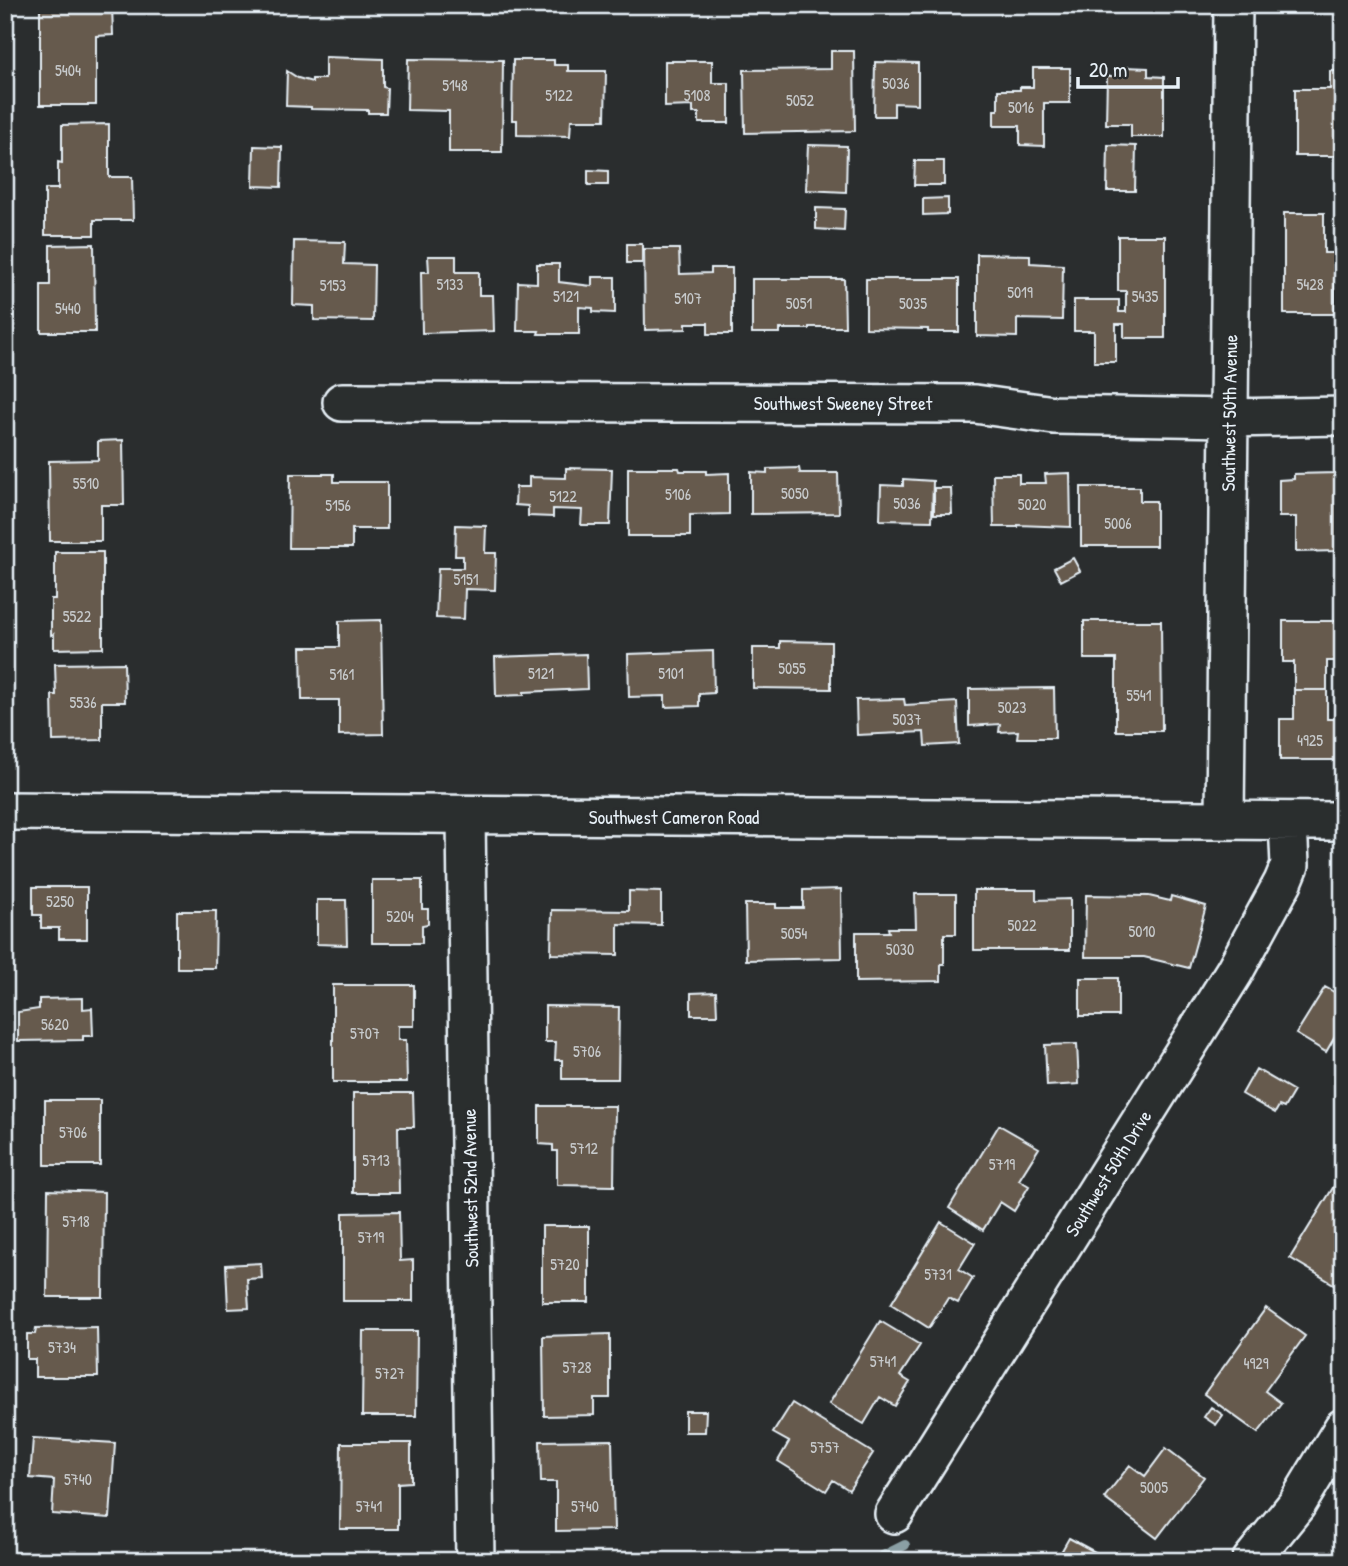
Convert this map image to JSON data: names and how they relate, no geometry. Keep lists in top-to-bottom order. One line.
{"streets":{"street":["Southwest Sweeney Street","Southwest 50th Avenue","Southwest Cameron Road","Southwest 50th Drive","Southwest 52nd Avenue"]},"crossings":[["Southwest Sweeney Street","Southwest 50th Avenue"],["Southwest 50th Avenue","Southwest Cameron Road"],["Southwest Cameron Road","Southwest 50th Drive"],["Southwest Cameron Road","Southwest 52nd Avenue"]],"house_numbers":["5404","5036","5148","5122","5108","5052","5016","5133","5428","5153","5019","5121","5435","5107","5051","5035","5440","5510","5050","5106","5122","5036","5020","5156","5006","5151","5522","5055","5121","5101","5161","5541","5536","5023","5037","4925","5250","5204","5022","5010","5054","5030","5620","5707","5706","5706","5712","5713","5719","5718","5719","5720","5731","5734","5741","4929","5728","5727","5757","5740","5005","5741","5740"],"scale_bar":"20 m"}
